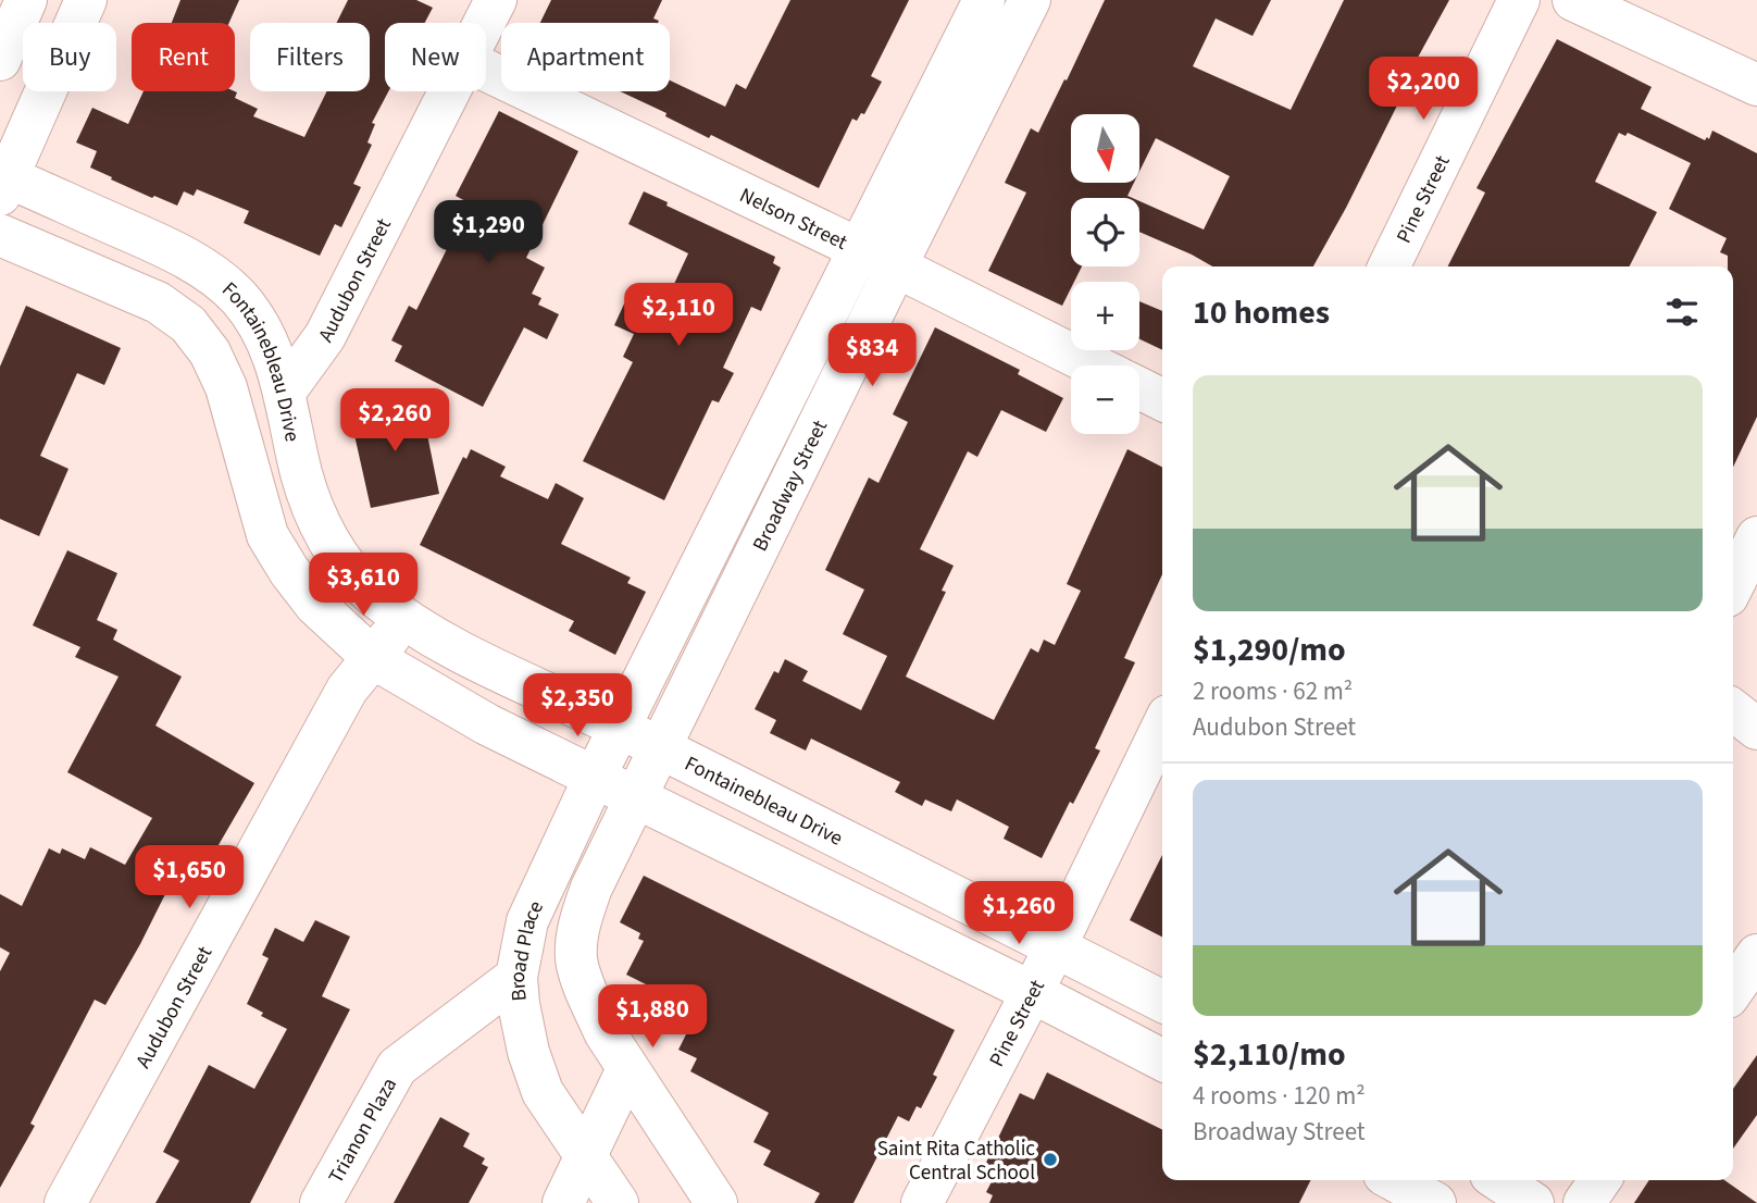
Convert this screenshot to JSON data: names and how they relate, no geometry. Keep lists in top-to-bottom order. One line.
{"streets":{"street":["Pine Street","Nelson Street","Audubon Street","Fontainebleau Drive","Broadway Street","Broad Place","Trianon Plaza"]},"crossings":[["Pine Street","Fontainebleau Drive"],["Nelson Street","Broadway Street"],["Audubon Street","Fontainebleau Drive"],["Fontainebleau Drive","Broadway Street"],["Fontainebleau Drive","Broad Place"],["Broadway Street","Broad Place"],["Broad Place","Trianon Plaza"]],"places":["Saint Rita Catholic Central School"],"north":"bottom","page":{"chip":["Buy","Rent","Filters","New","Apartment"],"price":["$2,200","$1,290","$2,110","$834","$2,260","$3,610","$2,350","$1,650","$1,260","$1,880"],"map_buttons":["+","−"],"heading":"10 homes","list":[{"name":"$1,290/mo","note":"2 rooms · 62 m² · Audubon Street"},{"name":"$2,110/mo","note":"4 rooms · 120 m² · Broadway Street"}]}}
